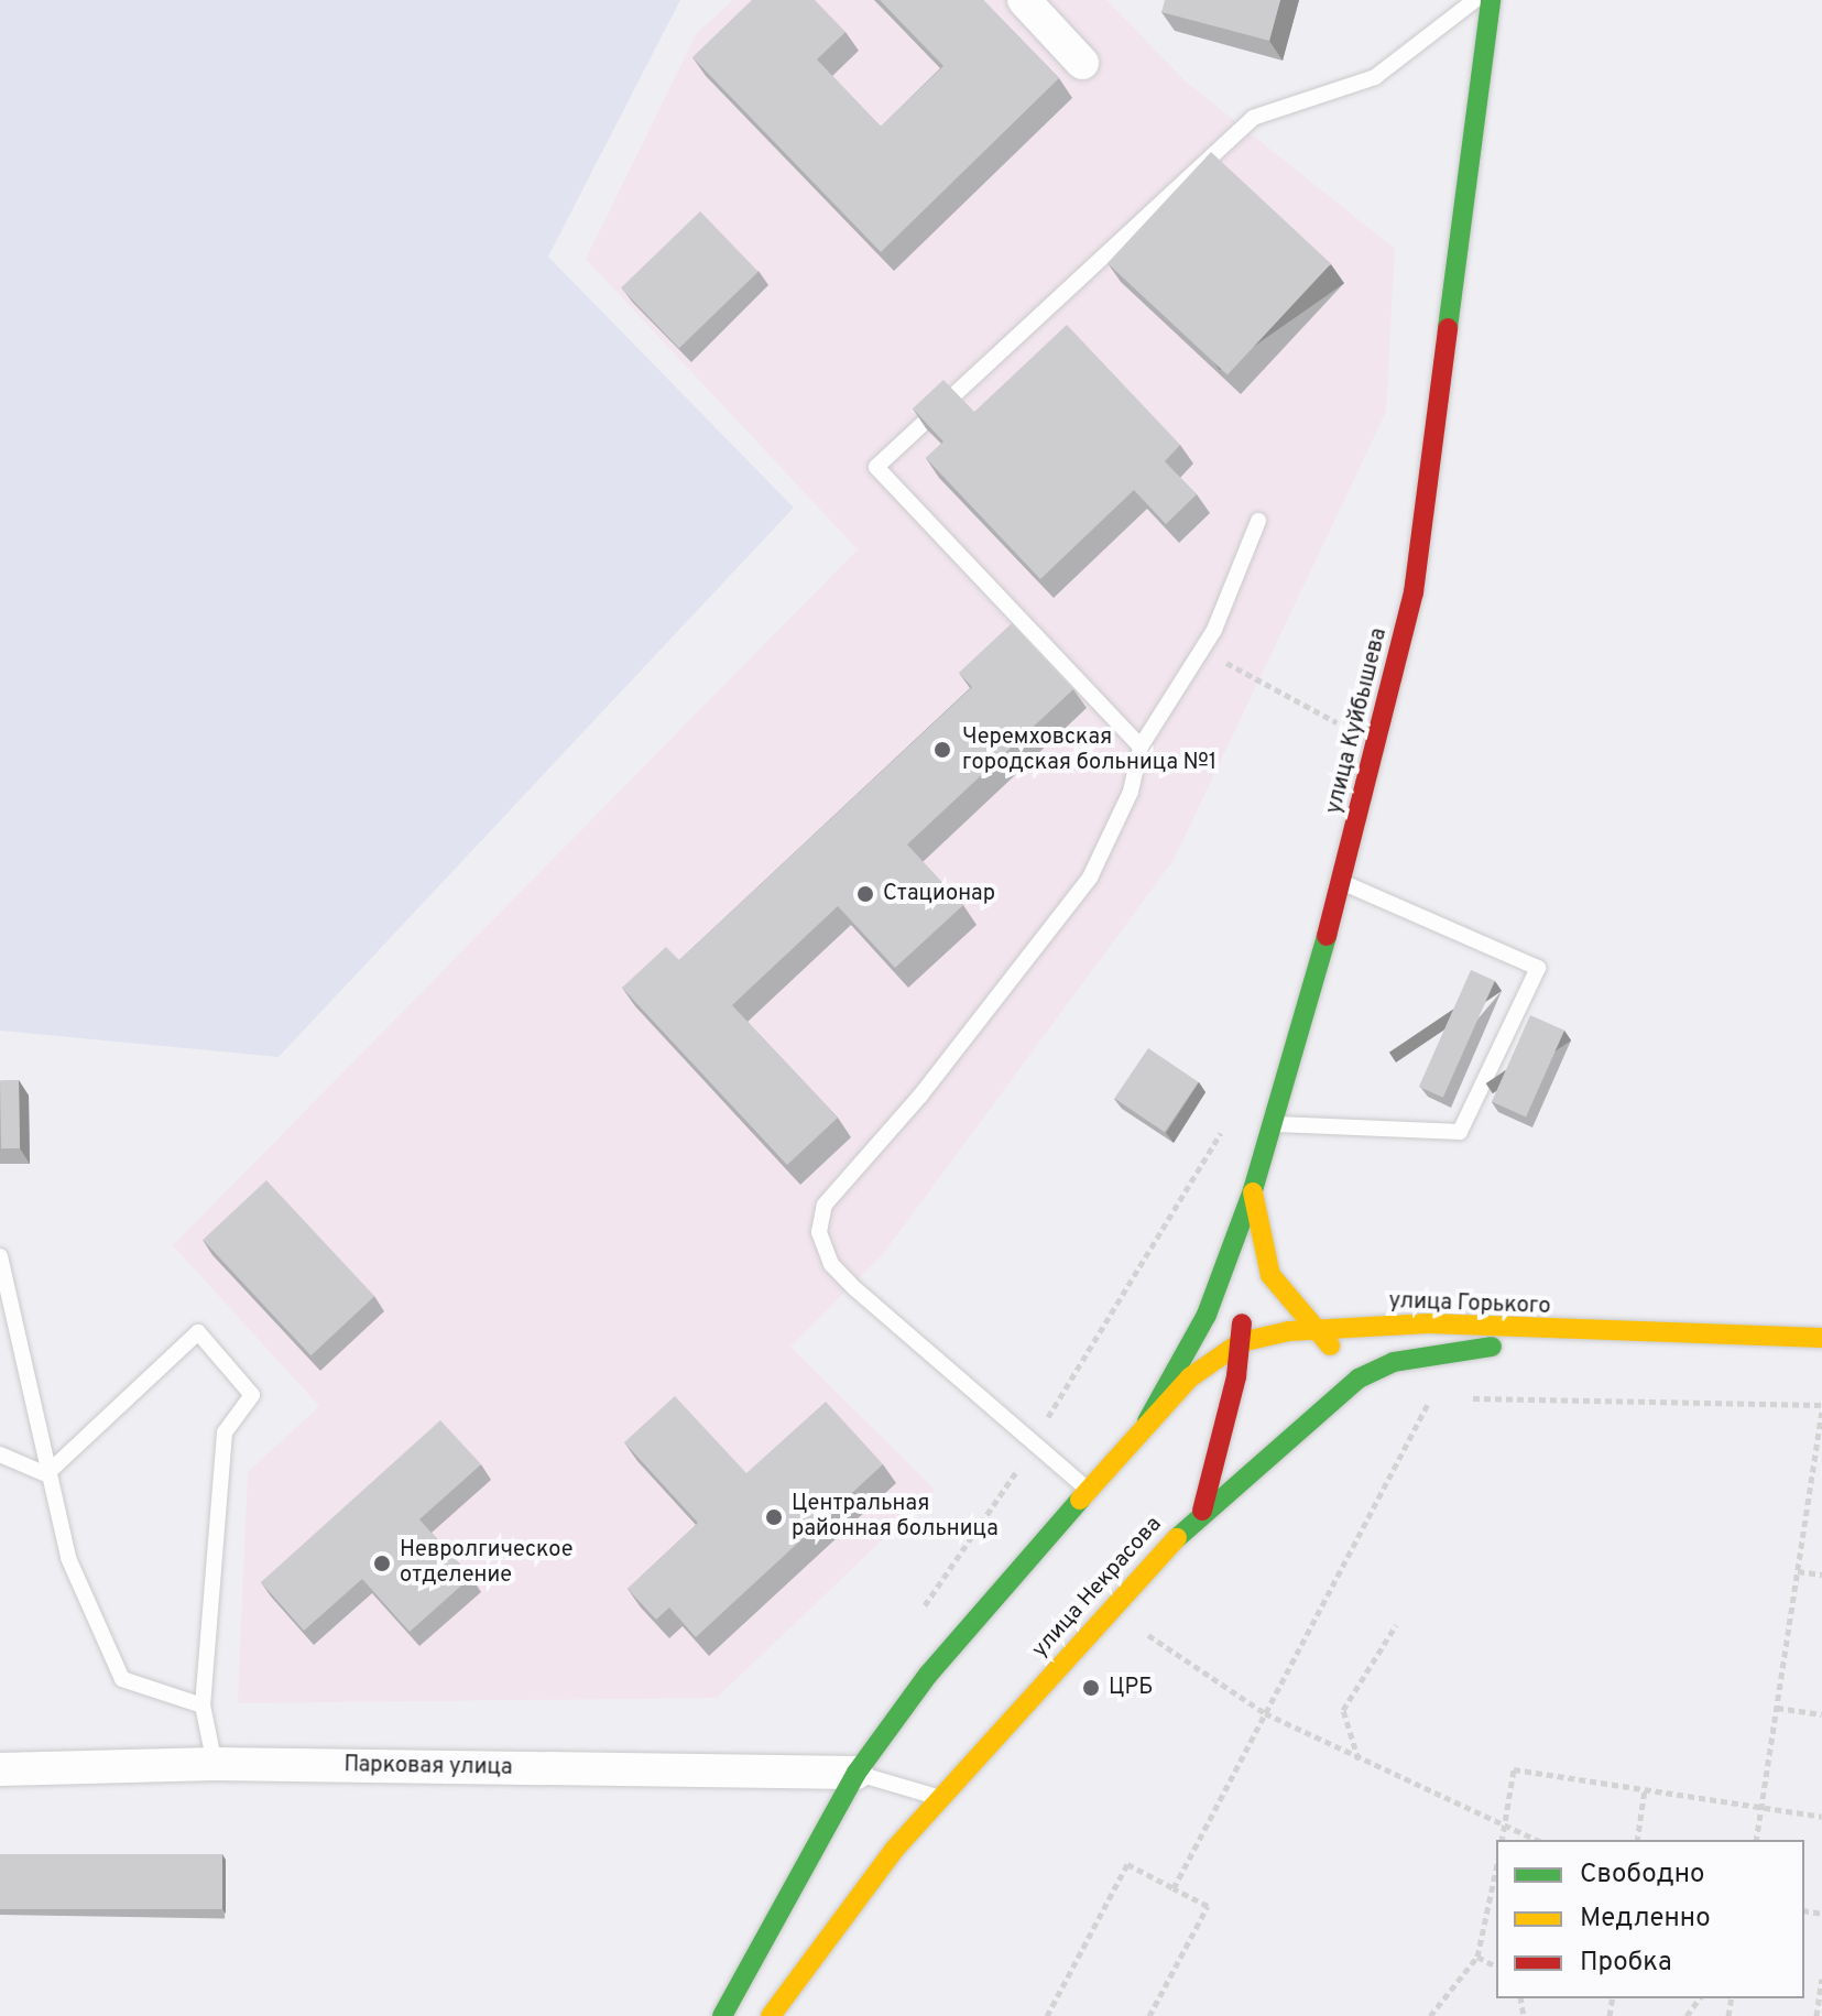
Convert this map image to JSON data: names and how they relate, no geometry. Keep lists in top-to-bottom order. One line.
{"streets":{"street":["улица Куйбышева","улица Горького","улица Некрасова","Парковая улица"]},"crossings":[["улица Куйбышева","улица Горького"],["улица Горького","улица Некрасова"]],"places":["Черемховская городская больница №1","Стационар","Центральная районная больница","Невролгическое отделение","ЦРБ"],"legend":["Свободно","Медленно","Пробка"]}
